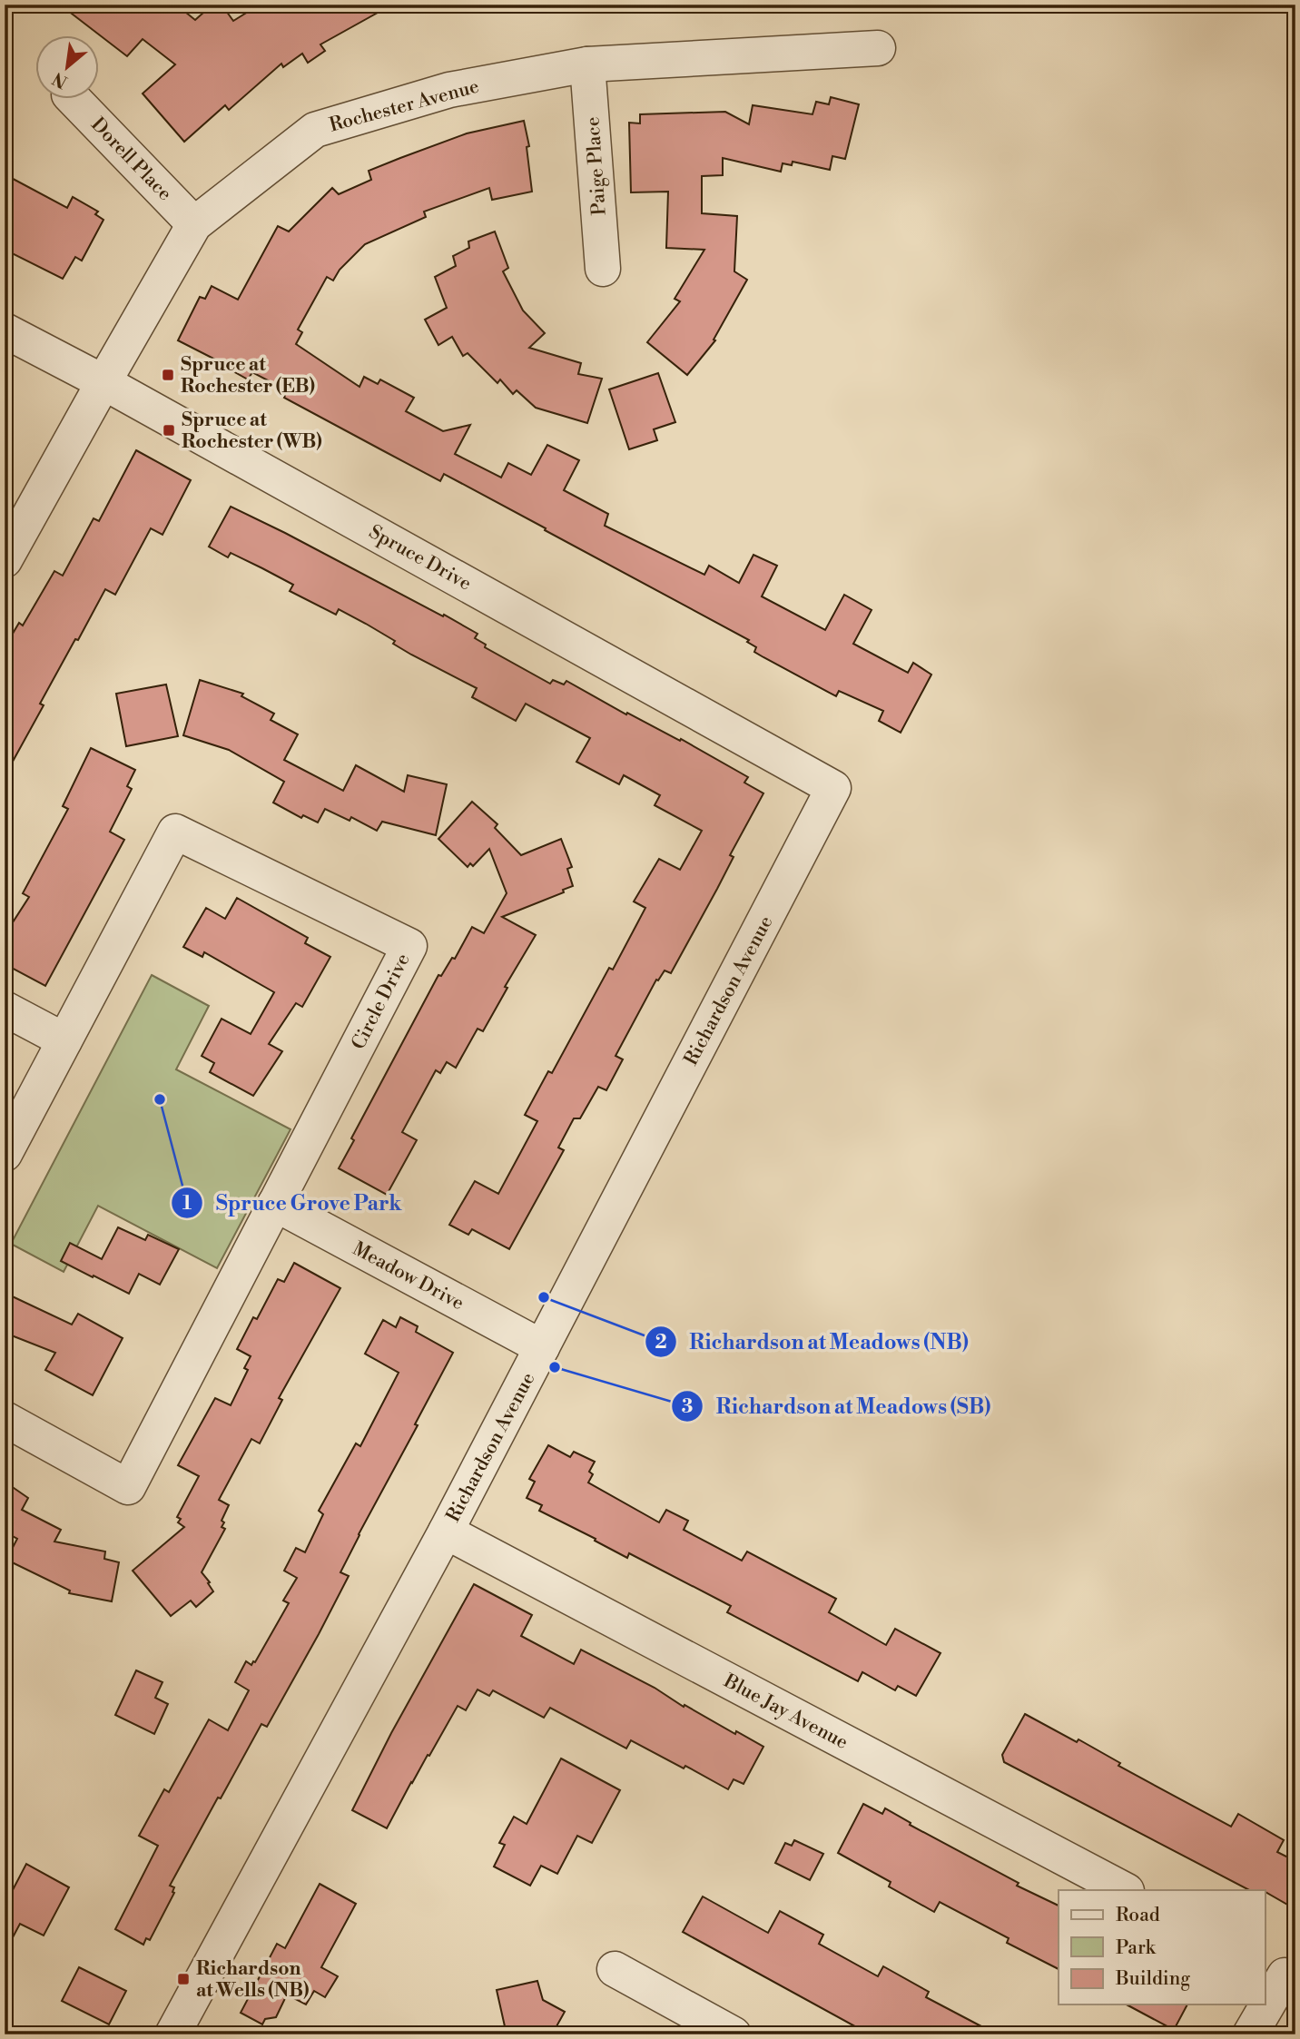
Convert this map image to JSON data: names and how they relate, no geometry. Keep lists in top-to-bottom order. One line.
{"streets":{"street":["Rochester Avenue","Dorell Place","Paige Place","Spruce Drive","Richardson Avenue","Circle Drive","Meadow Drive","Blue Jay Avenue"]},"crossings":[["Rochester Avenue","Dorell Place"],["Rochester Avenue","Paige Place"],["Rochester Avenue","Spruce Drive"],["Spruce Drive","Richardson Avenue"],["Richardson Avenue","Meadow Drive"],["Richardson Avenue","Blue Jay Avenue"],["Circle Drive","Meadow Drive"]],"places":{"transit":["Spruce at Rochester (EB)","Spruce at Rochester (WB)","Richardson at Wells (NB)"],"other":["Spruce Grove Park","Richardson at Meadows (NB)","Richardson at Meadows (SB)"]},"legend":["Road","Park","Building"],"north":"bottom left"}
